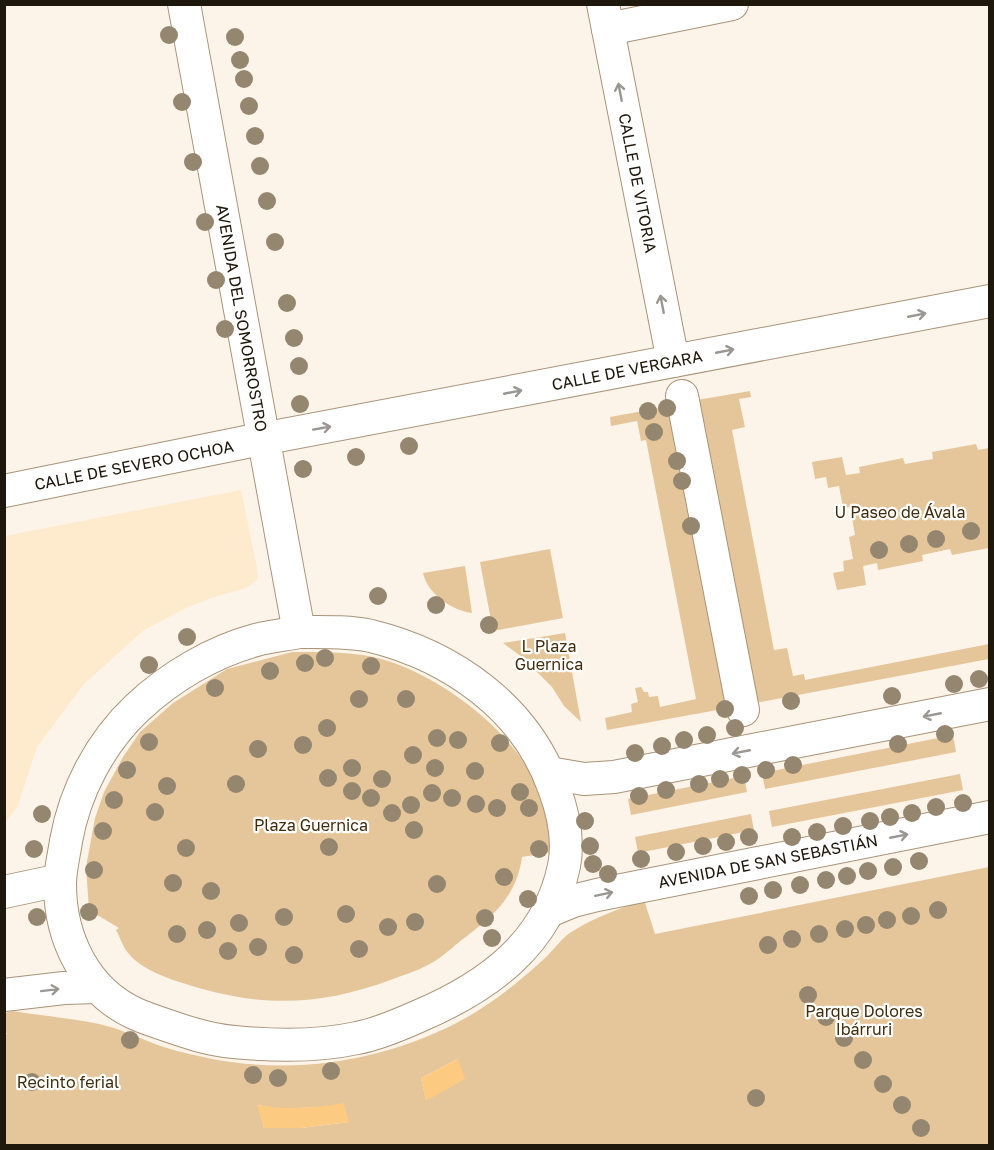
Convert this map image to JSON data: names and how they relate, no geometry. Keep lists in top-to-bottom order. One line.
{"streets":{"street":["CALLE DE VITORIA","AVENIDA DEL SOMORROSTRO","CALLE DE VERGARA","CALLE DE SEVERO OCHOA","AVENIDA DE SAN SEBASTIÁN"]},"crossings":[["CALLE DE VITORIA","CALLE DE VERGARA"],["AVENIDA DEL SOMORROSTRO","CALLE DE VERGARA"],["AVENIDA DEL SOMORROSTRO","CALLE DE SEVERO OCHOA"],["CALLE DE VERGARA","CALLE DE SEVERO OCHOA"]],"one_way":["CALLE DE VITORIA","CALLE DE VERGARA"],"parks":["U Paseo de Ávala","L Plaza Guernica","Plaza Guernica","Parque Dolores Ibárruri","Recinto ferial"]}
